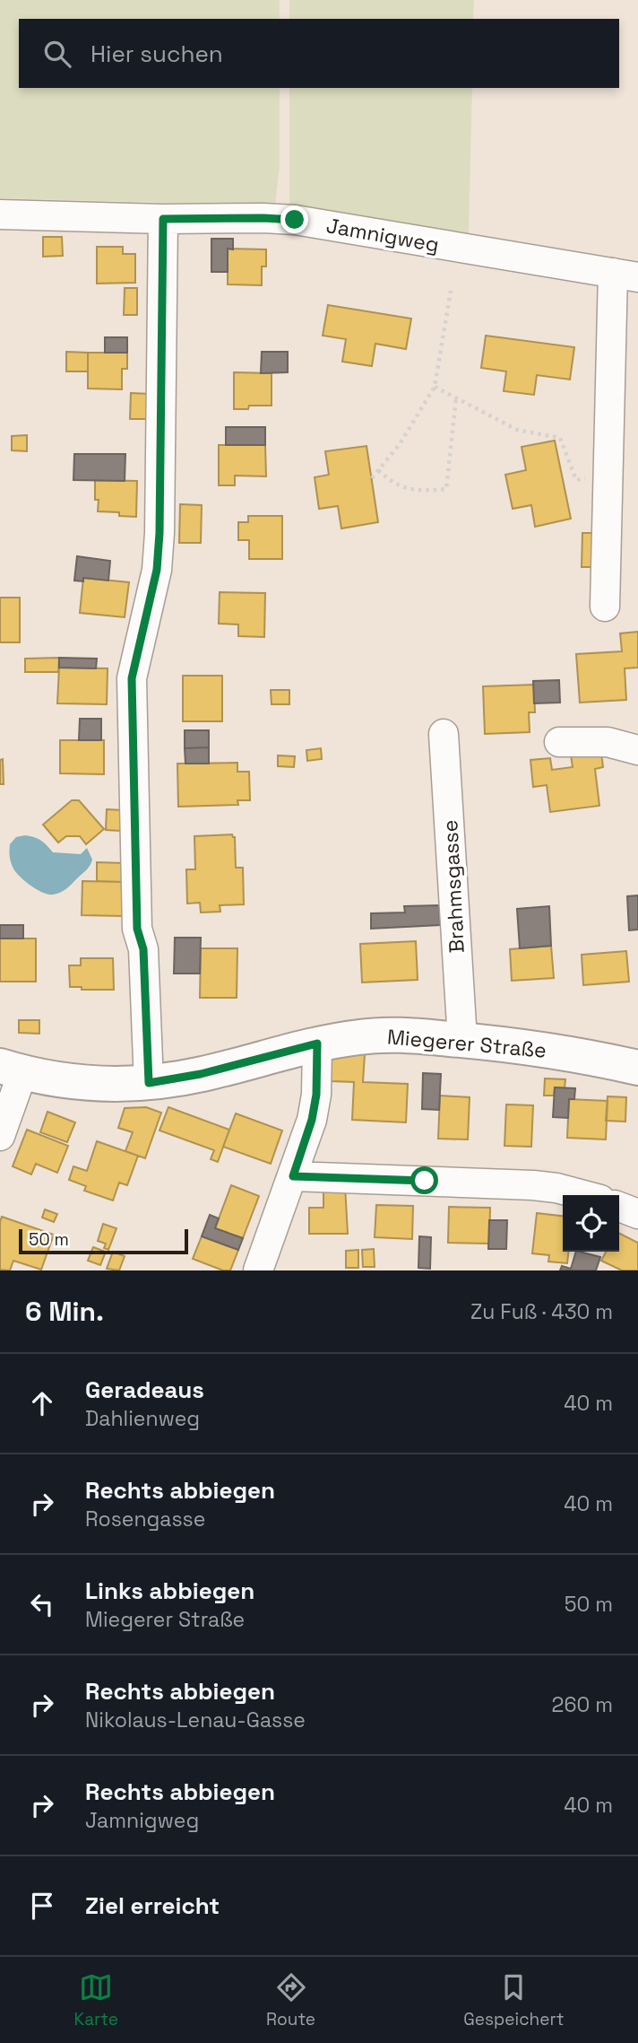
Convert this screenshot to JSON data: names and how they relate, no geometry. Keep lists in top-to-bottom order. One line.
{"streets":{"main road":["Miegerer Straße"],"street":["Jamnigweg","Brahmsgasse"]},"crossings":[["Brahmsgasse","Miegerer Straße"]],"scale_bar":"50 m","page":{"search":"Hier suchen","scale":"50 m","heading":["6 Min.","Zu Fuß · 430 m"],"list":[["Geradeaus","Dahlienweg","40 m"],["Rechts abbiegen","Rosengasse","40 m"],["Links abbiegen","Miegerer Straße","50 m"],["Rechts abbiegen","Nikolaus-Lenau-Gasse","260 m"],["Rechts abbiegen","Jamnigweg","40 m"],"Ziel erreicht"],"nav":["Karte","Route","Gespeichert"]}}
